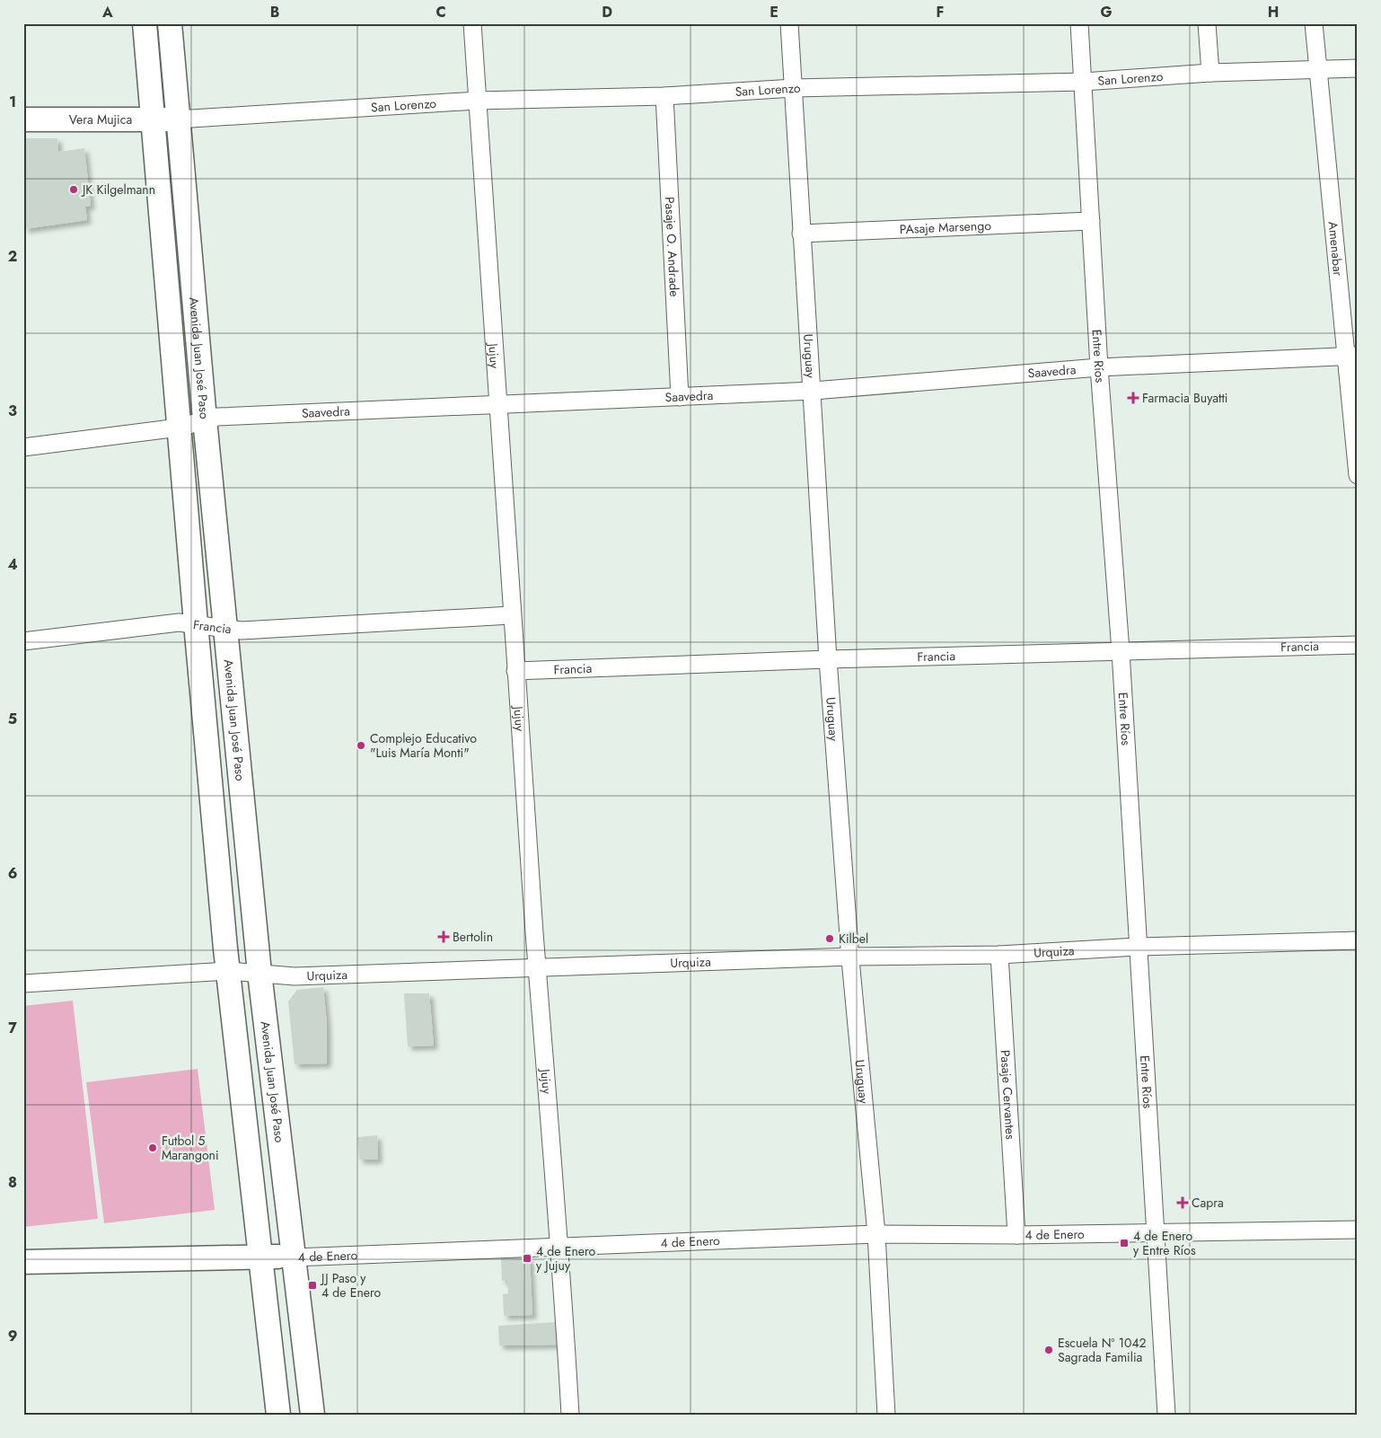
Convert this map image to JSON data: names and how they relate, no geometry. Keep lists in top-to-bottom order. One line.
{"streets":{"main road":["Vera Mujica","Avenida Juan José Paso","4 de Enero"],"street":["San Lorenzo","PAsaje Marsengo","Pasaje O. Andrade","Amenabar","Entre Ríos","Jujuy","Uruguay","Saavedra","Francia","Urquiza","Pasaje Cervantes"]},"crossings":[["San Lorenzo","Vera Mujica"],["San Lorenzo","Pasaje O. Andrade"],["San Lorenzo","Amenabar"],["San Lorenzo","Entre Ríos"],["San Lorenzo","Jujuy"],["San Lorenzo","Uruguay"],["San Lorenzo","Avenida Juan José Paso"],["Vera Mujica","Avenida Juan José Paso"],["PAsaje Marsengo","Entre Ríos"],["PAsaje Marsengo","Uruguay"],["Pasaje O. Andrade","Saavedra"],["Amenabar","Saavedra"],["Entre Ríos","Saavedra"],["Entre Ríos","Francia"],["Entre Ríos","Urquiza"],["Entre Ríos","4 de Enero"],["Jujuy","Saavedra"],["Jujuy","Francia"],["Jujuy","Urquiza"],["Jujuy","4 de Enero"],["Uruguay","Saavedra"],["Uruguay","Francia"],["Uruguay","Urquiza"],["Uruguay","4 de Enero"],["Avenida Juan José Paso","Saavedra"],["Avenida Juan José Paso","Francia"],["Avenida Juan José Paso","Urquiza"],["Avenida Juan José Paso","4 de Enero"],["Urquiza","Pasaje Cervantes"],["Pasaje Cervantes","4 de Enero"]],"places":{"other":["JK Kilgelmann","Complejo Educativo \"Luis María Monti\"","Kilbel","Futbol 5 Marangoni","Escuela Nº 1042 Sagrada Familia"],"health":["Farmacia Buyatti","Bertolin","Capra"],"transit":["4 de Enero y Entre Ríos","4 de Enero y Jujuy","JJ Paso y 4 de Enero"]},"grid":{"columns":["A","B","C","D","E","F","G","H"],"rows":["1","2","3","4","5","6","7","8","9"]}}
